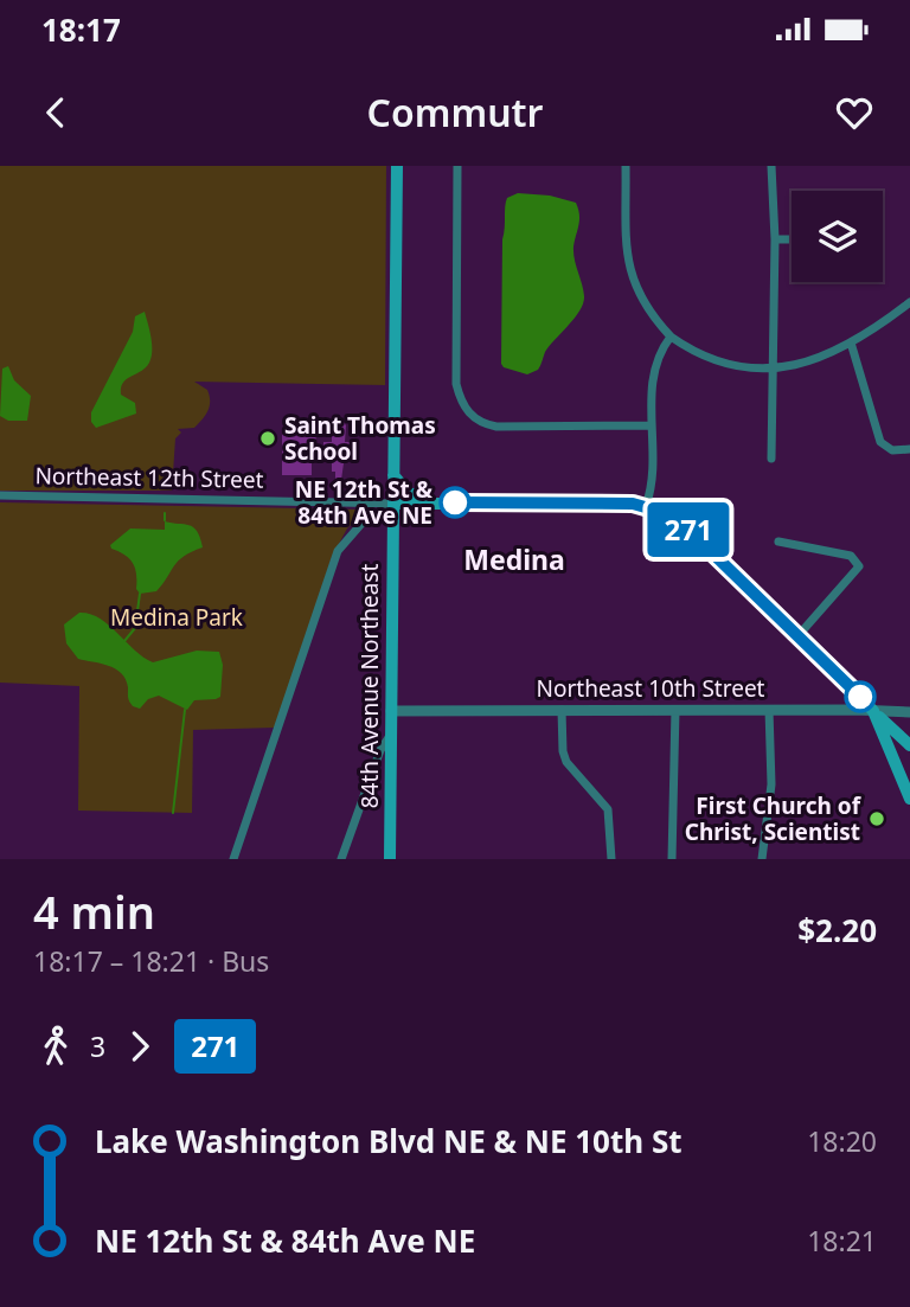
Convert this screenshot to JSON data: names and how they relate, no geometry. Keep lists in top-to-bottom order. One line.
{"streets":{"main road":["Northeast 12th Street","84th Avenue Northeast"],"street":["Northeast 10th Street"]},"crossings":[["Northeast 12th Street","84th Avenue Northeast"],["84th Avenue Northeast","Northeast 10th Street"]],"districts":["Medina"],"parks":["Medina Park"],"places":["Saint Thomas School","NE 12th St & 84th Ave NE","First Church of Christ, Scientist"],"lines":["bus line 271"],"page":{"status":"18:17","header":"Commutr","on_map":"271","heading":["4 min","18:17 – 18:21 · Bus","$2.20"],"legs":["3","271"],"list":[{"name":"Lake Washington Blvd NE & NE 10th St","value":"18:20"},{"name":"NE 12th St & 84th Ave NE","value":"18:21"}]}}
